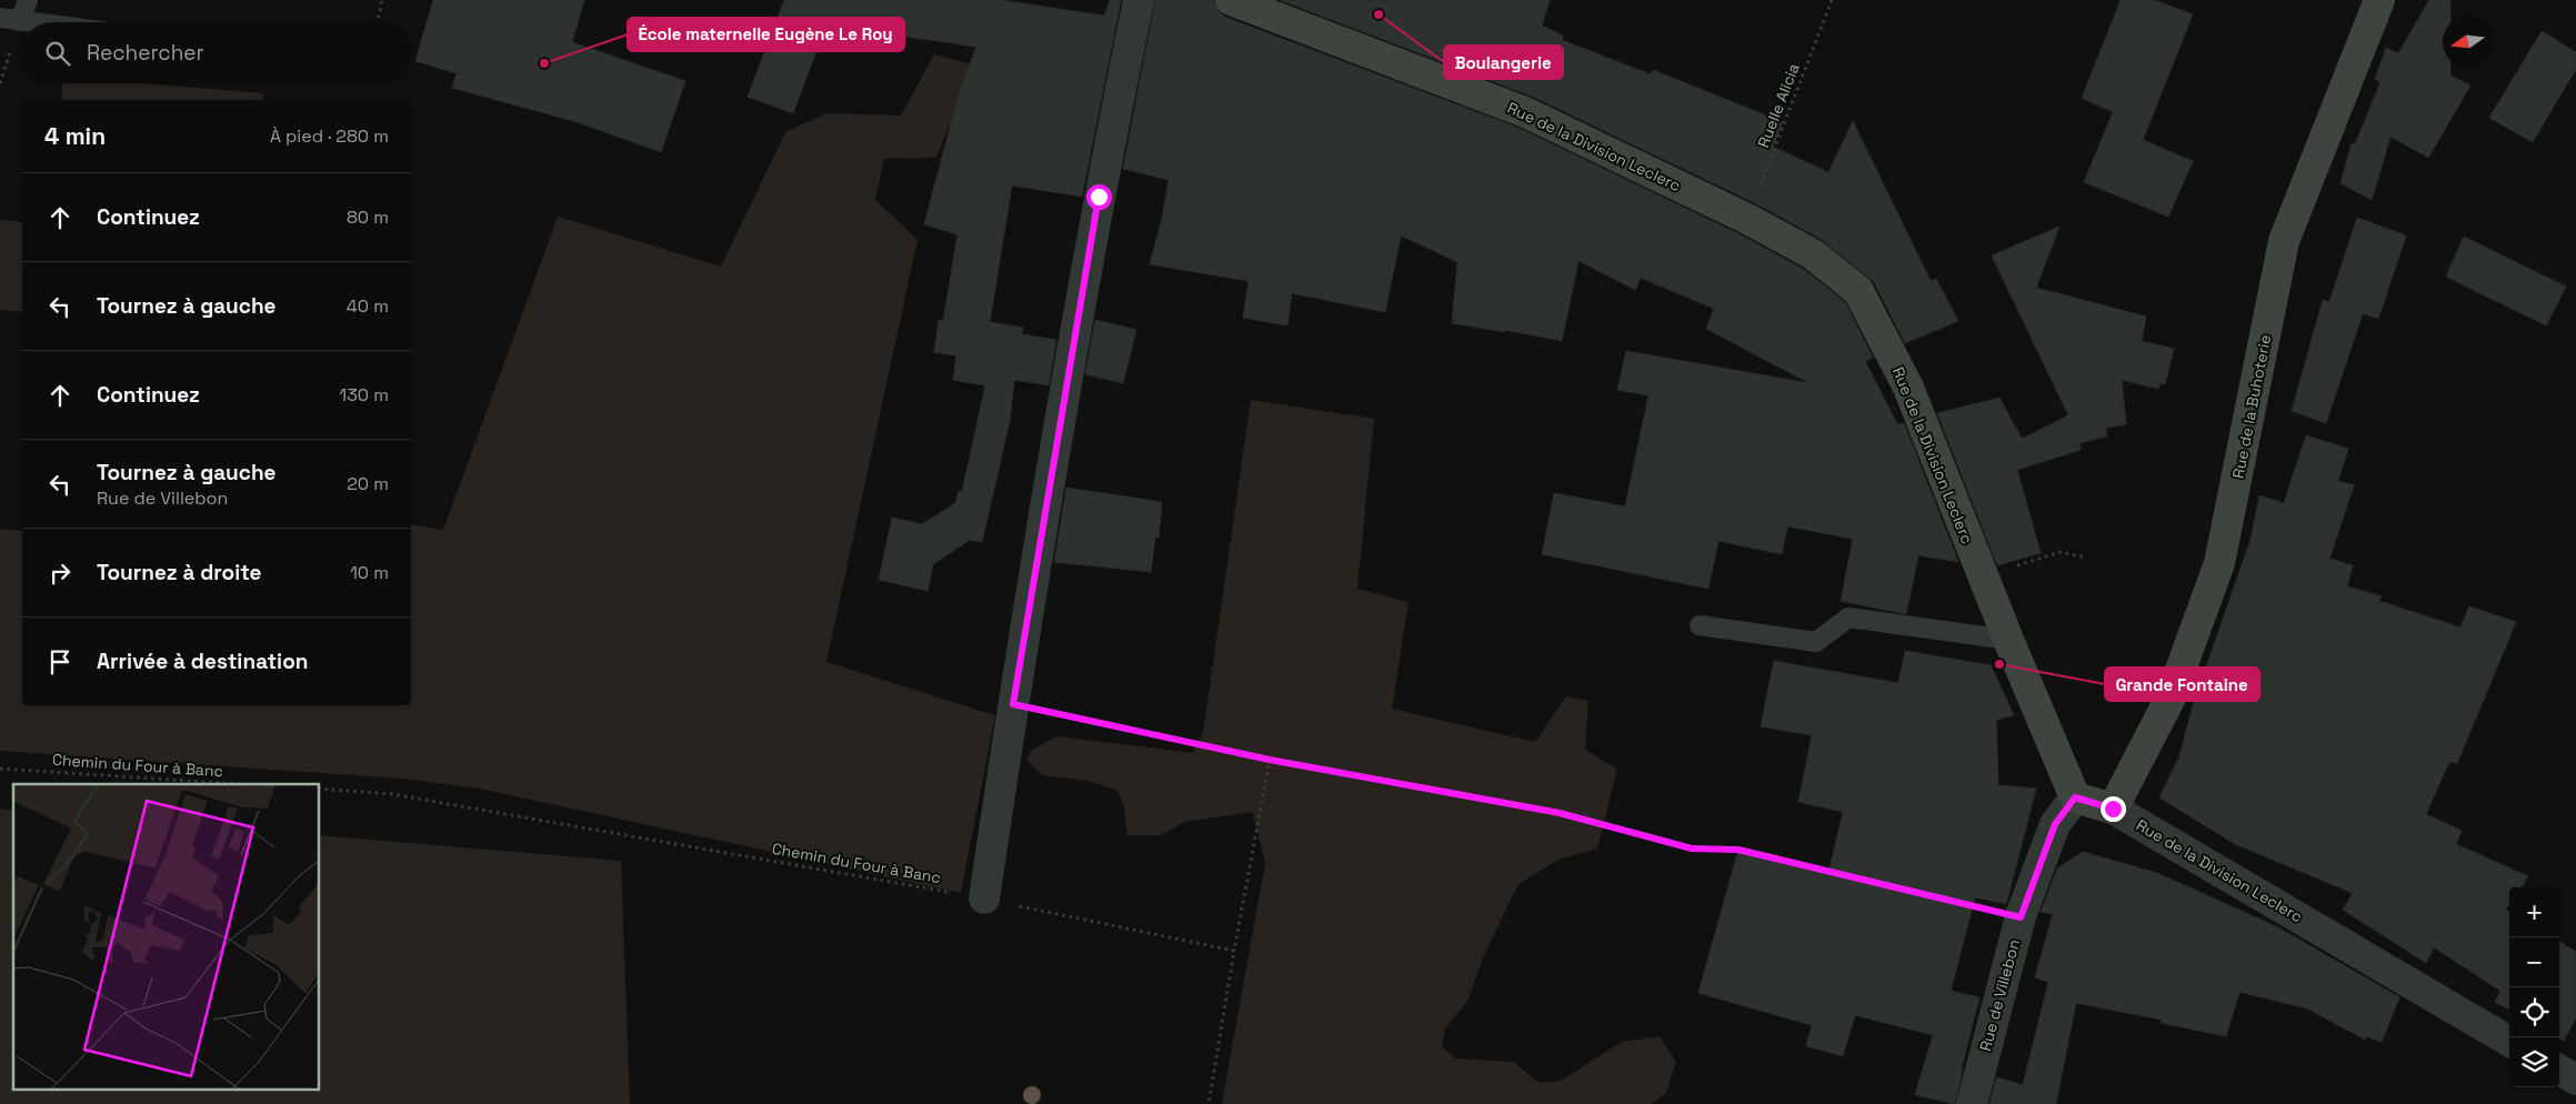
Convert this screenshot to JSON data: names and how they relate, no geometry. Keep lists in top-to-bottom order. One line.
{"streets":{"main road":["Rue de la Division Leclerc","Rue de la Buhoterie"],"street":["Rue de Villebon"],"path":["Ruelle Alicia","Chemin du Four à Banc"]},"crossings":[["Ruelle Alicia","Rue de la Division Leclerc"],["Rue de la Division Leclerc","Rue de la Buhoterie"],["Rue de la Division Leclerc","Rue de Villebon"]],"places":["Boulangerie","École maternelle Eugène Le Roy","Grande Fontaine"],"north":"left","page":{"search":"Rechercher","heading":["4 min","À pied · 280 m"],"list":[["Continuez","80 m"],["Tournez à gauche","40 m"],["Continuez","130 m"],["Tournez à gauche","Rue de Villebon","20 m"],["Tournez à droite","10 m"],"Arrivée à destination"],"map_buttons":["+","−"]}}
